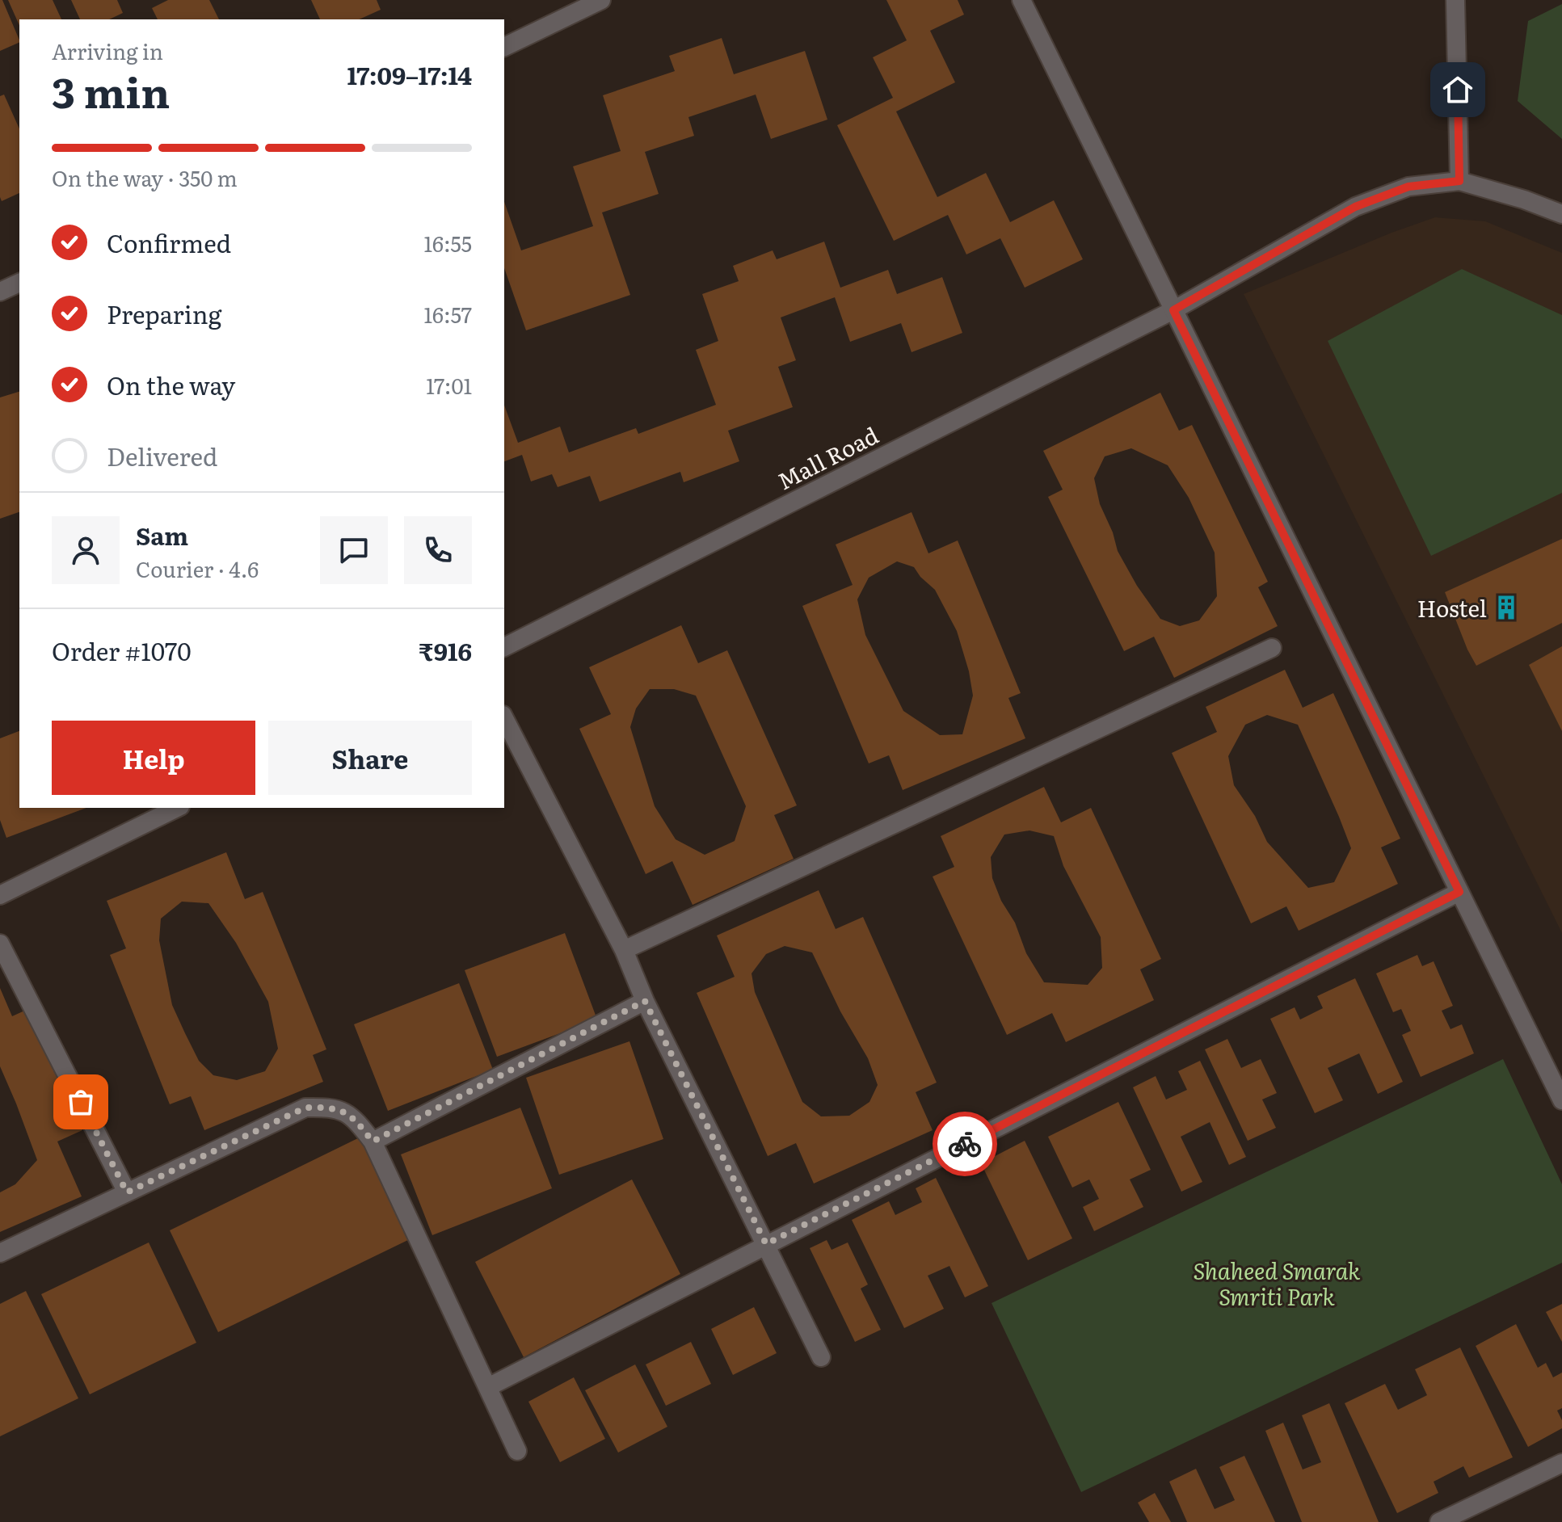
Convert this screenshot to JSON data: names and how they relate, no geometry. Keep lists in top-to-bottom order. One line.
{"streets":{"street":["Mall Road"]},"parks":["Shaheed Smarak Smriti Park"],"places":{"building":["Hostel"]},"page":{"heading":["3 min","Arriving in","17:09–17:14"],"panel":["Sam","Courier · 4.6","Order #1070","₹916"],"bar":"On the way · 350 m","list":[["Confirmed","16:55"],["Preparing","16:57"],["On the way","17:01"],"Delivered"],"buttons":["Help","Share"]}}
